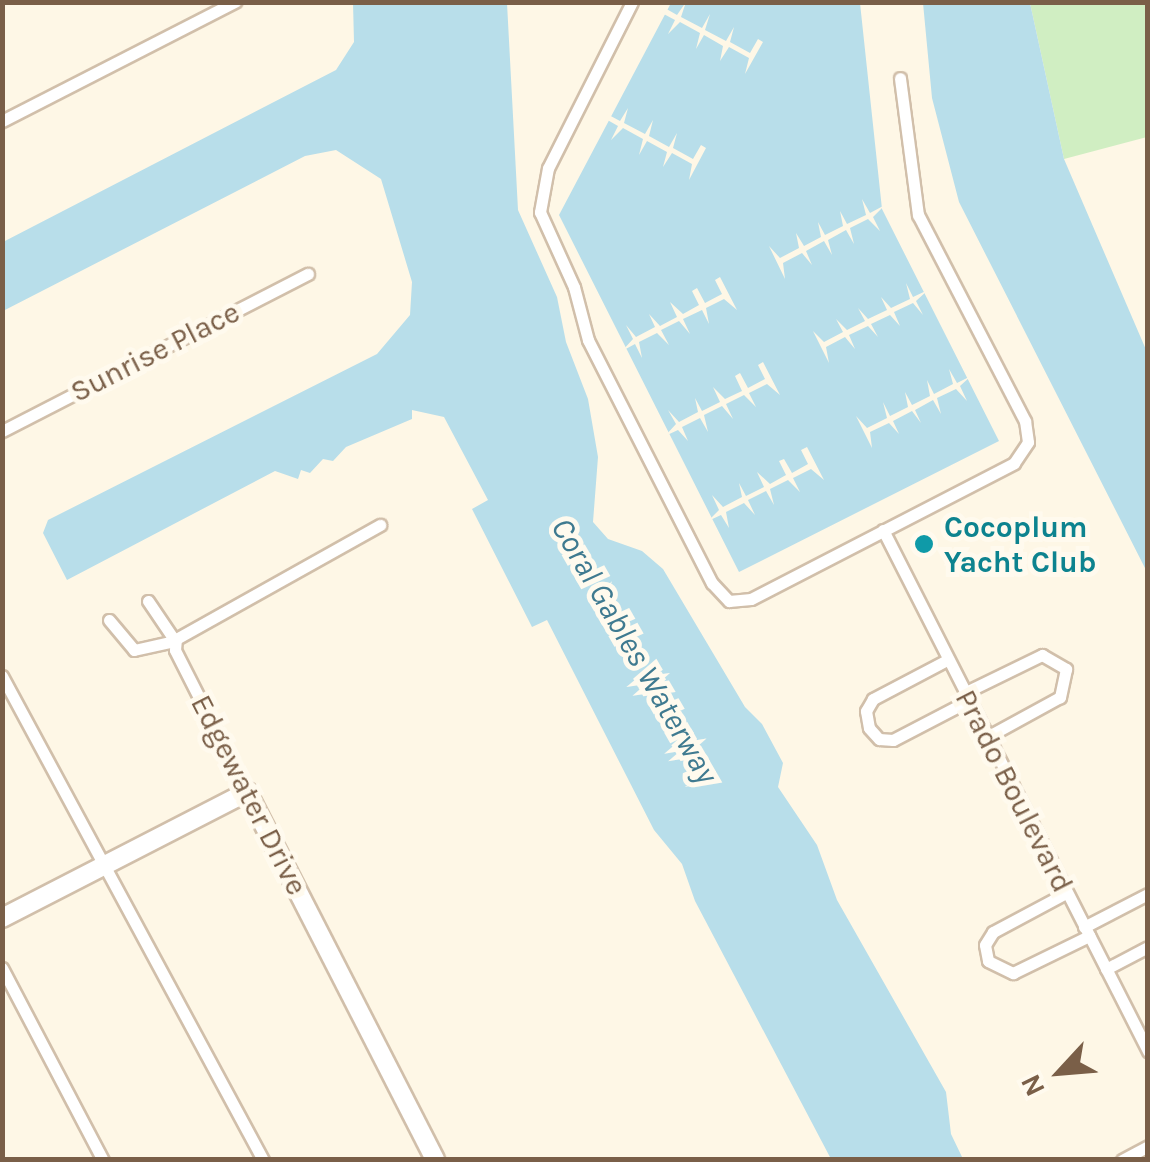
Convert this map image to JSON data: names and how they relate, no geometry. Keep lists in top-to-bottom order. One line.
{"streets":{"street":["Sunrise Place","Prado Boulevard","Edgewater Drive"]},"water":["Coral Gables Waterway"],"places":["Cocoplum Yacht Club"],"north":"bottom left"}
